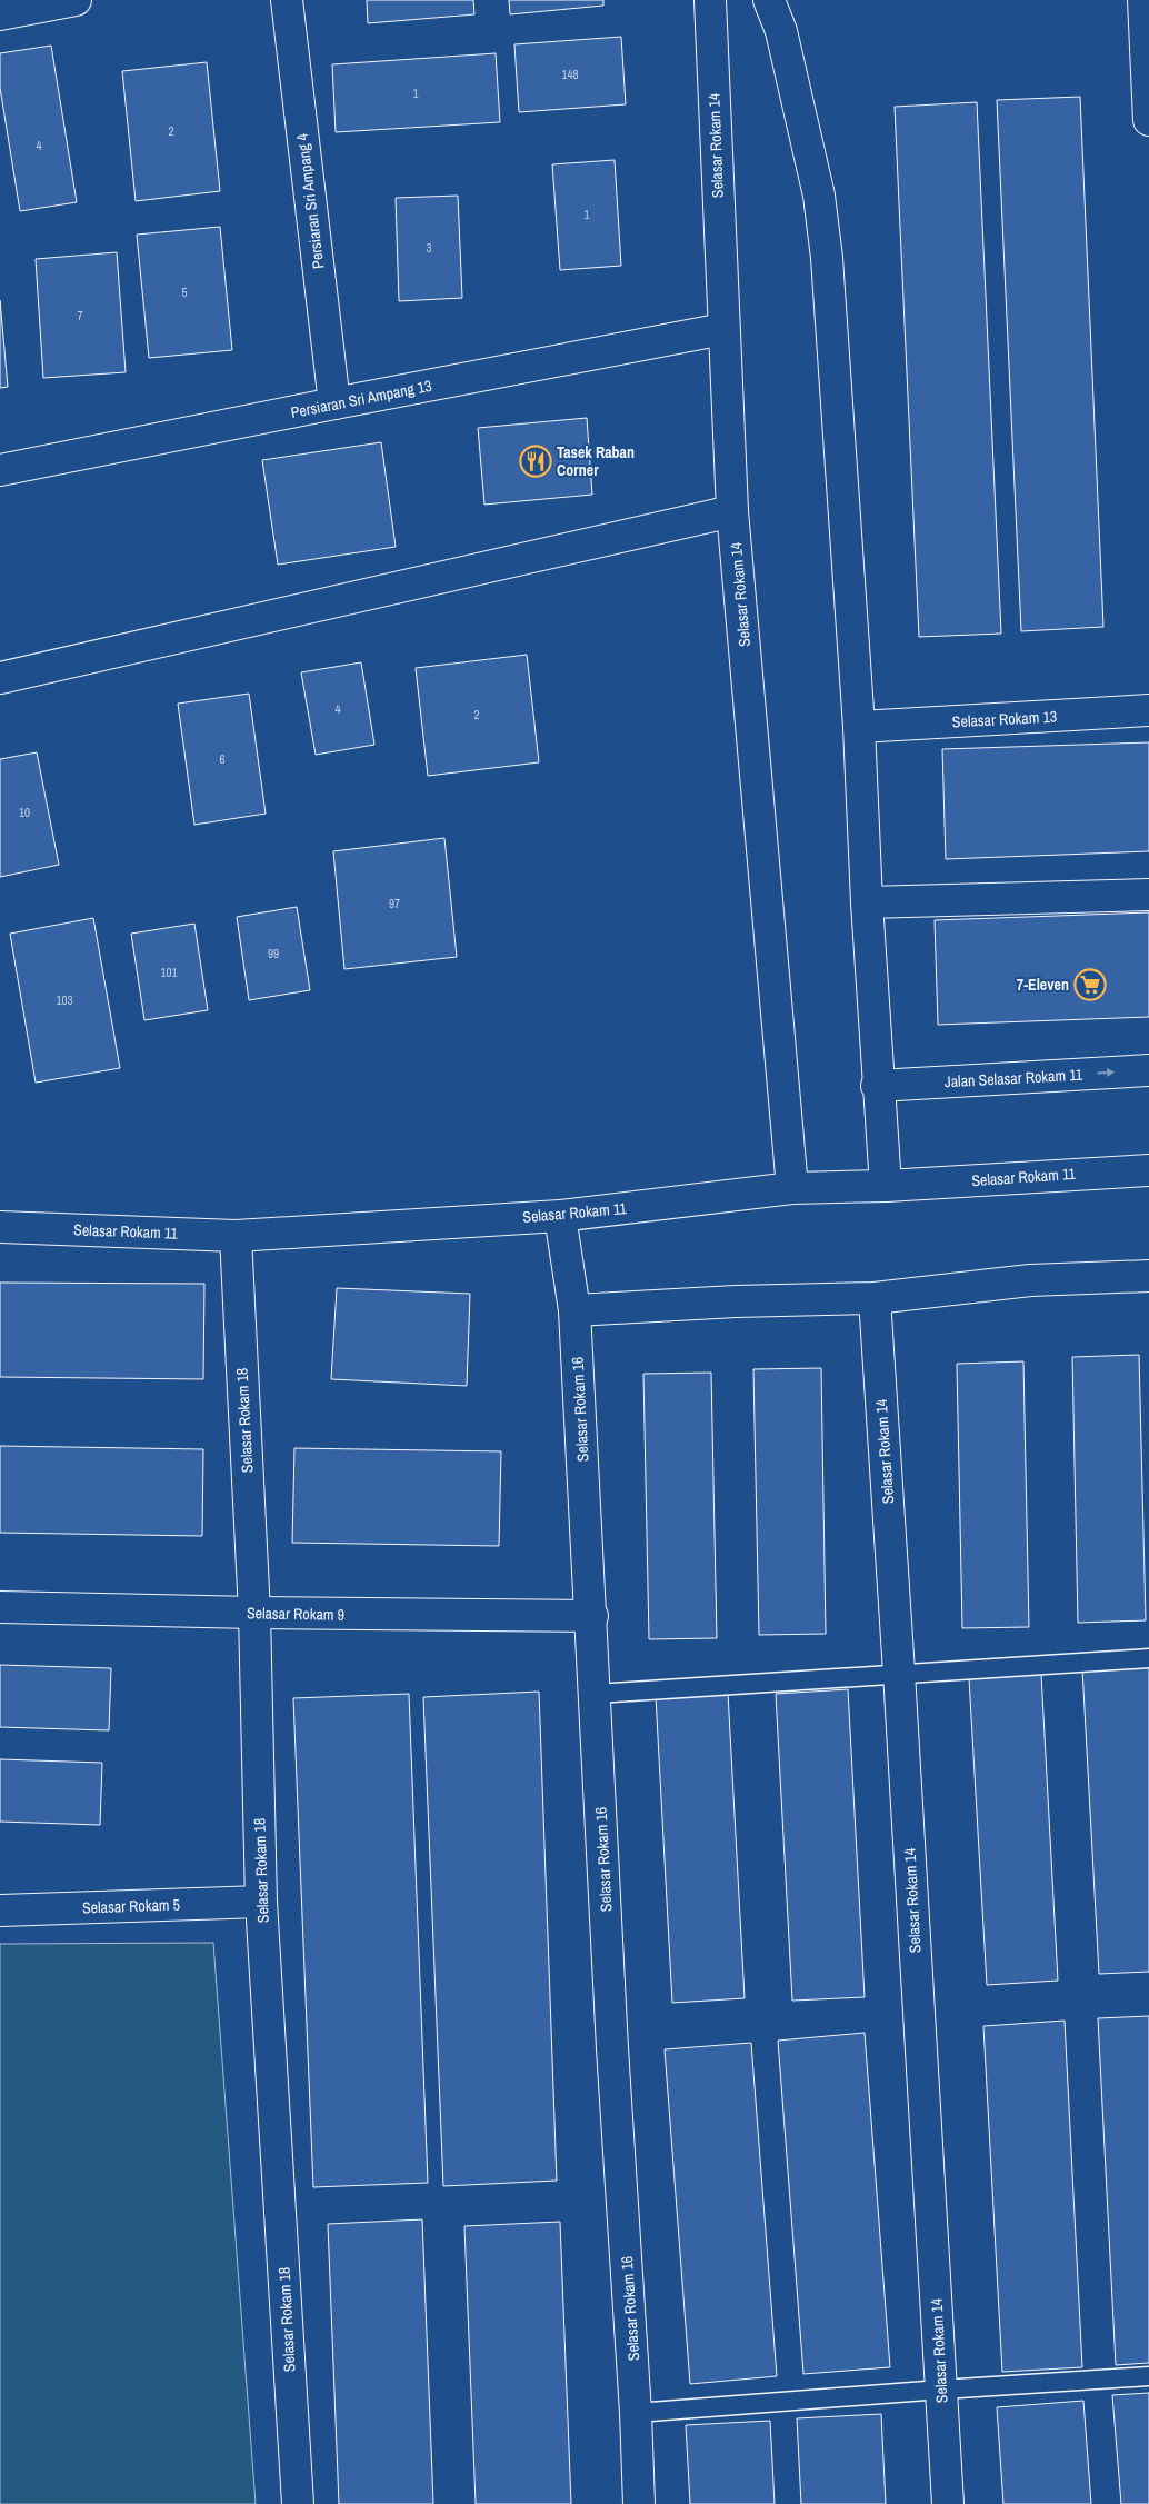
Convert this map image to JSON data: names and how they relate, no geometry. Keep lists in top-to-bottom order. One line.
{"streets":{"street":["Selasar Rokam 14","Persiaran Sri Ampang 4","Persiaran Sri Ampang 13","Selasar Rokam 13","Jalan Selasar Rokam 11","Selasar Rokam 11","Selasar Rokam 16","Selasar Rokam 18","Selasar Rokam 9","Selasar Rokam 5"]},"crossings":[["Selasar Rokam 14","Persiaran Sri Ampang 13"],["Selasar Rokam 14","Selasar Rokam 11"],["Persiaran Sri Ampang 4","Persiaran Sri Ampang 13"],["Selasar Rokam 11","Selasar Rokam 16"],["Selasar Rokam 11","Selasar Rokam 18"],["Selasar Rokam 16","Selasar Rokam 9"],["Selasar Rokam 18","Selasar Rokam 9"],["Selasar Rokam 18","Selasar Rokam 5"]],"places":{"restaurant":["Tasek Raban Corner"],"supermarket":["7-Eleven"]},"house_numbers":["148","1","2","4","1","3","5","7","4","2","6","10","97","99","101","103"]}
